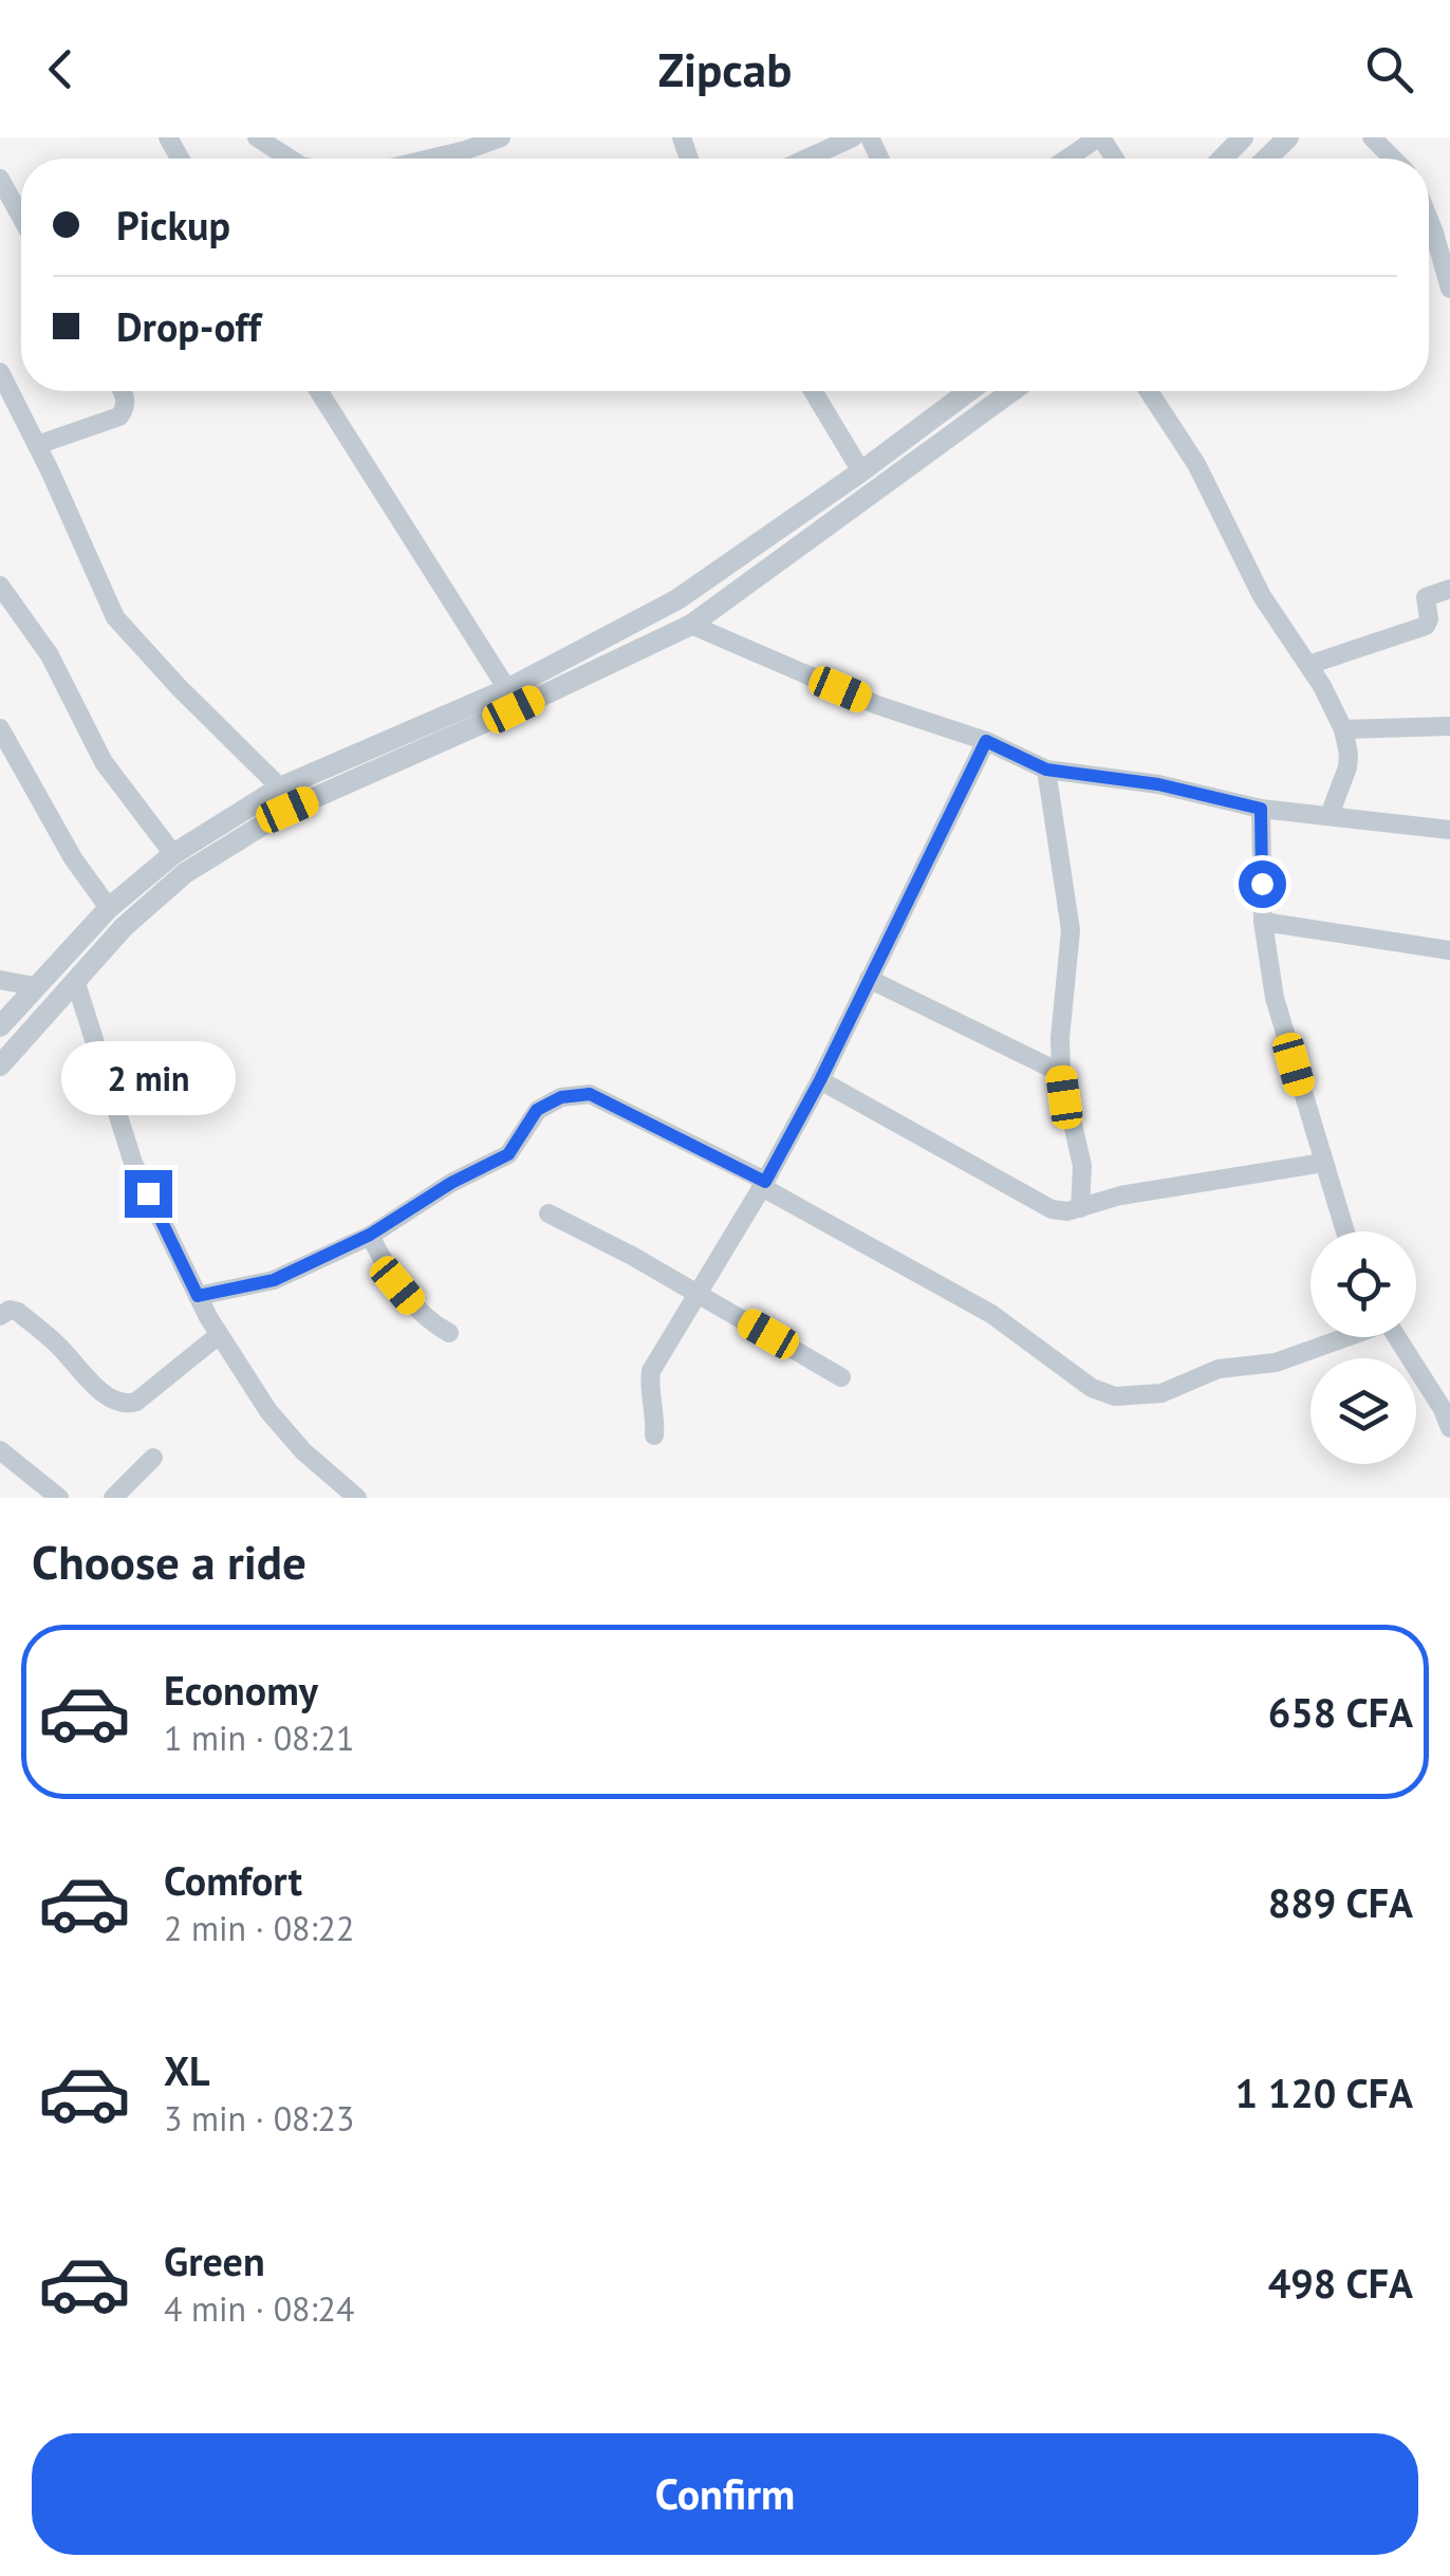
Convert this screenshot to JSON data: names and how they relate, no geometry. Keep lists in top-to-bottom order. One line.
{"page":{"header":"Zipcab","banner":["Pickup","Drop-off"],"bubble":"2 min","heading":"Choose a ride","list":[{"name":"Economy","note":"1 min · 08:21","value":"658 CFA"},{"name":"Comfort","note":"2 min · 08:22","value":"889 CFA"},{"name":"XL","note":"3 min · 08:23","value":"1 120 CFA"},{"name":"Green","note":"4 min · 08:24","value":"498 CFA"}],"buttons":"Confirm"}}
